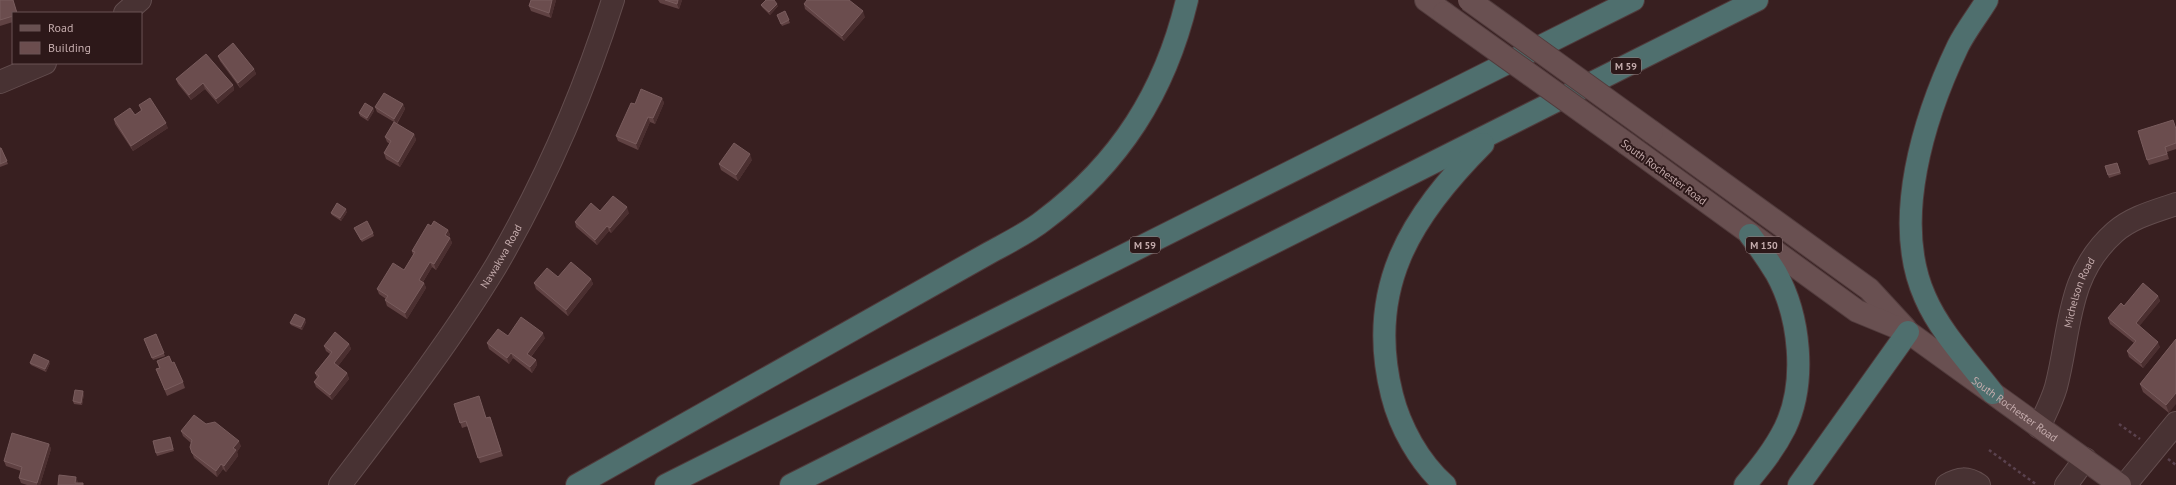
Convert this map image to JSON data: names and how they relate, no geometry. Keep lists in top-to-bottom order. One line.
{"streets":{"highway":["M 59"],"main road":["South Rochester Road","M 150"],"street":["Nawakwa Road","Michelson Road"]},"crossings":[["South Rochester Road","Michelson Road"]],"legend":["Road","Building"]}
